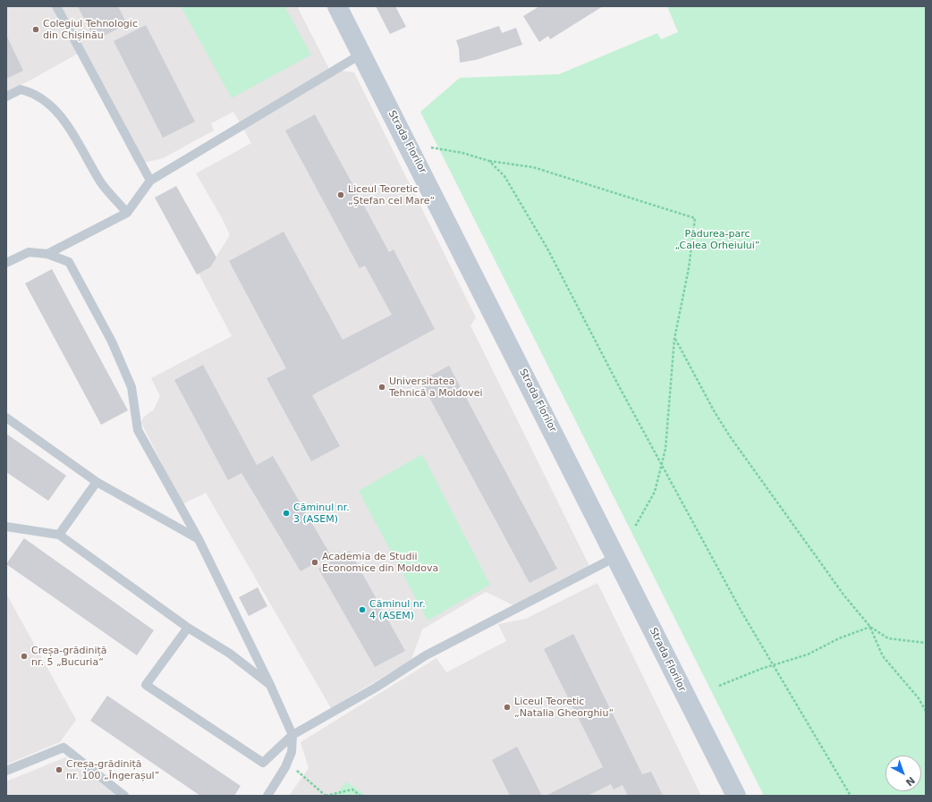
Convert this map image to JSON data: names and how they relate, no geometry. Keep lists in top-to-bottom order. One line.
{"streets":{"main road":["Strada Florilor"]},"parks":["Pădurea-parc „Calea Orheiului”"],"places":["Colegiul Tehnologic din Chișinău","Liceul Teoretic „Ștefan cel Mare“","Universitatea Tehnică a Moldovei","Căminul nr. 3 (ASEM)","Academia de Studii Economice din Moldova","Căminul nr. 4 (ASEM)","Creșa-grădiniță nr. 5 „Bucuria“","Liceul Teoretic „Natalia Gheorghiu“","Creșa-grădiniță nr. 100 „Îngerașul”"],"north":"bottom right"}
